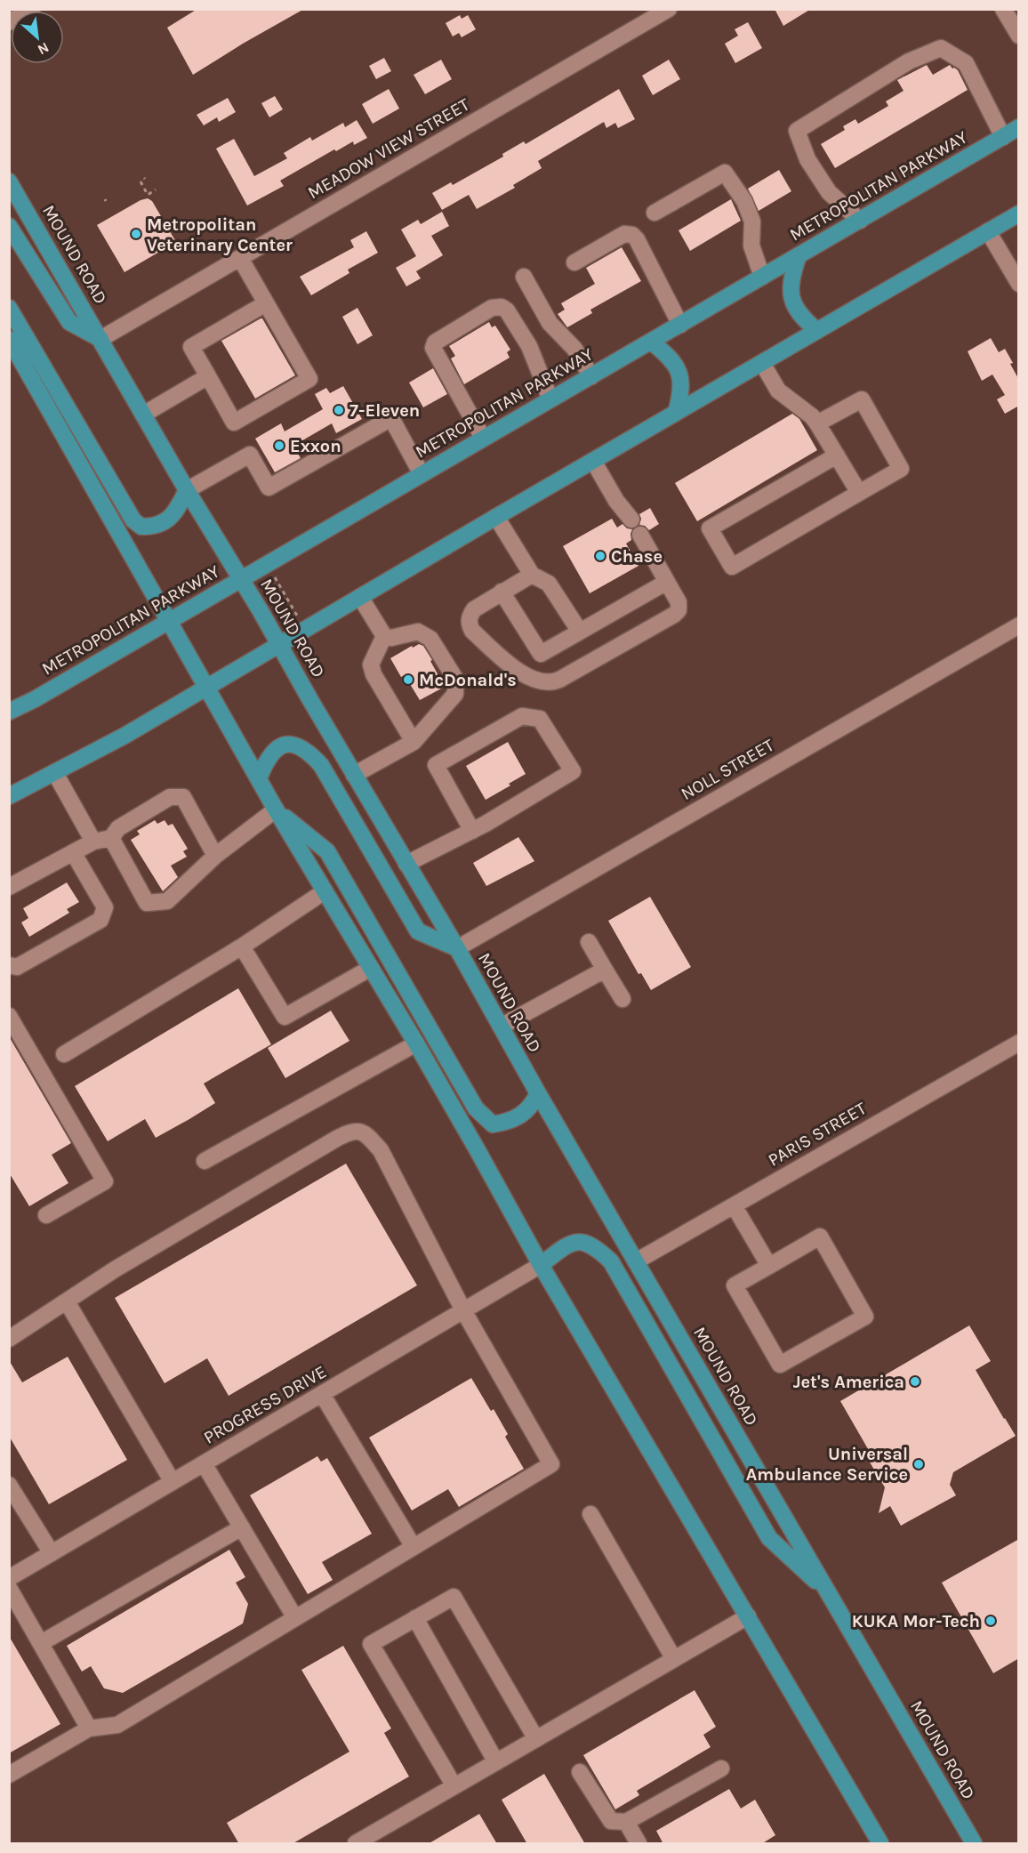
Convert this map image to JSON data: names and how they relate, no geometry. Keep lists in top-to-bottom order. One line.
{"streets":{"main road":["METROPOLITAN PARKWAY","MOUND ROAD"],"street":["MEADOW VIEW STREET","NOLL STREET","PARIS STREET","PROGRESS DRIVE"]},"crossings":[["MEADOW VIEW STREET","MOUND ROAD"],["METROPOLITAN PARKWAY","MOUND ROAD"],["MOUND ROAD","NOLL STREET"],["MOUND ROAD","PARIS STREET"]],"places":["Metropolitan Veterinary Center","7-Eleven","Exxon","Chase","McDonald's","Jet's America","Universal Ambulance Service","KUKA Mor-Tech"],"north":"bottom right"}
